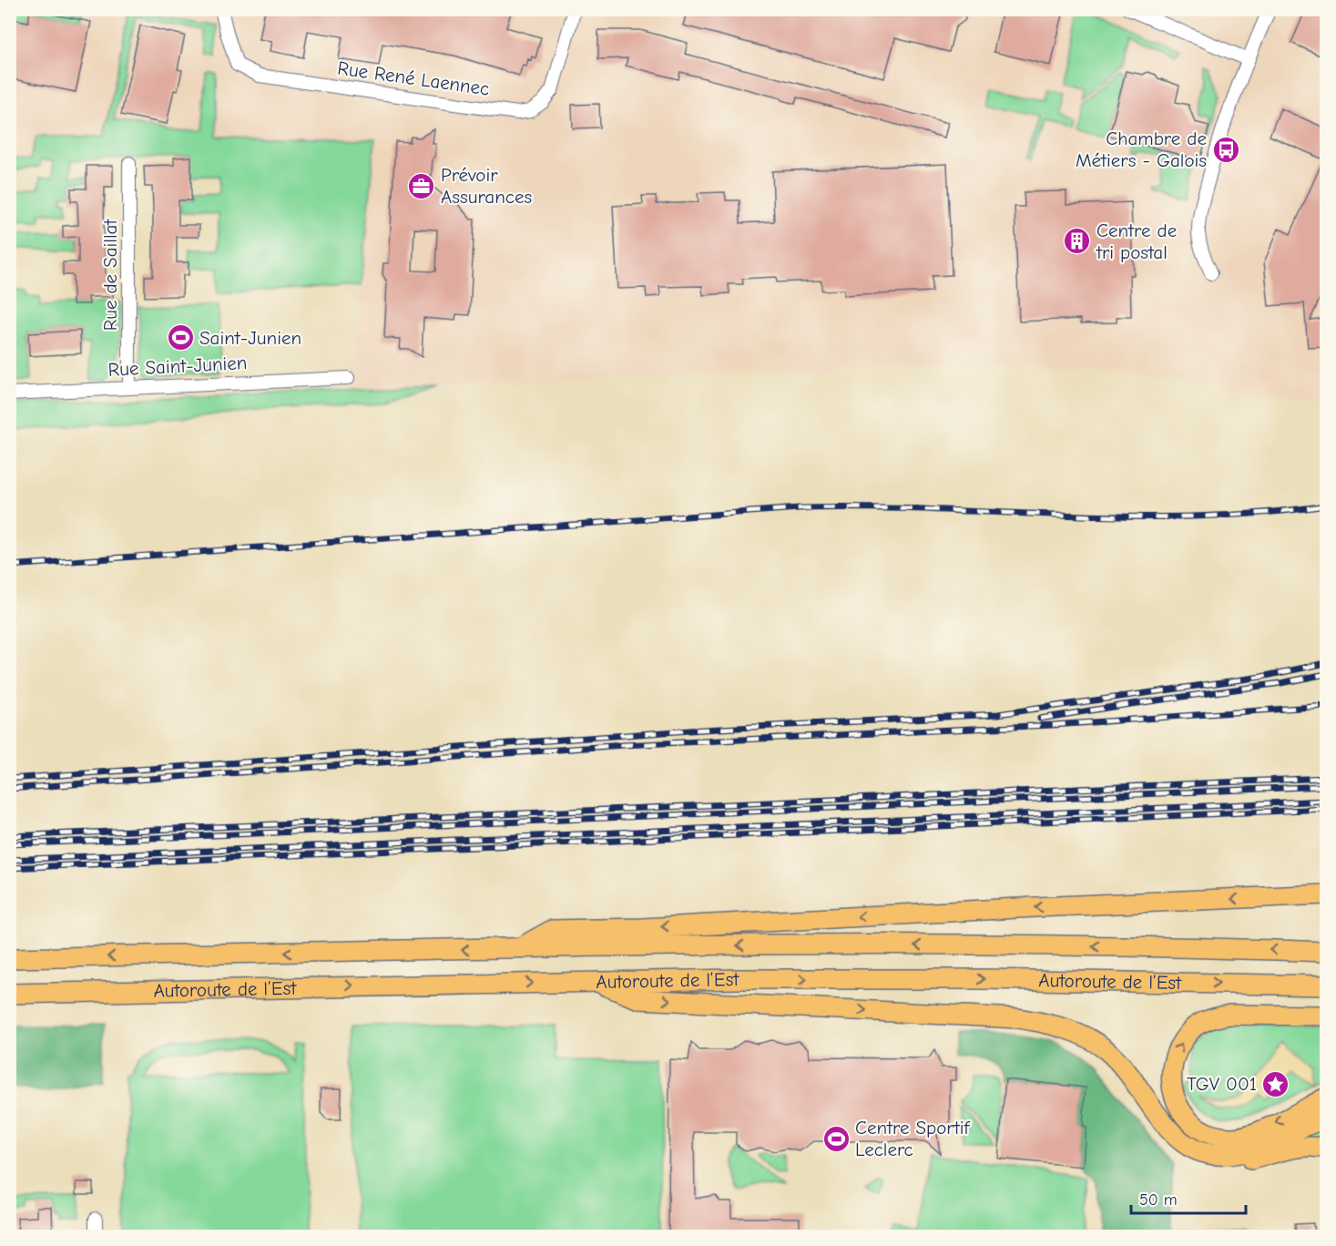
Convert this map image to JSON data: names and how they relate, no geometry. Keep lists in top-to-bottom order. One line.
{"streets":{"highway":["Autoroute de l’Est"],"street":["Rue René Laennec","Rue de Saillat","Rue Saint-Junien"]},"crossings":[["Rue de Saillat","Rue Saint-Junien"]],"places":{"bus stop":["Chambre de Métiers - Galois"],"office":["Prévoir Assurances"],"building":["Centre de tri postal"],"sports":["Saint-Junien","Centre Sportif Leclerc"],"place":["TGV 001"]},"scale_bar":"50 m"}
